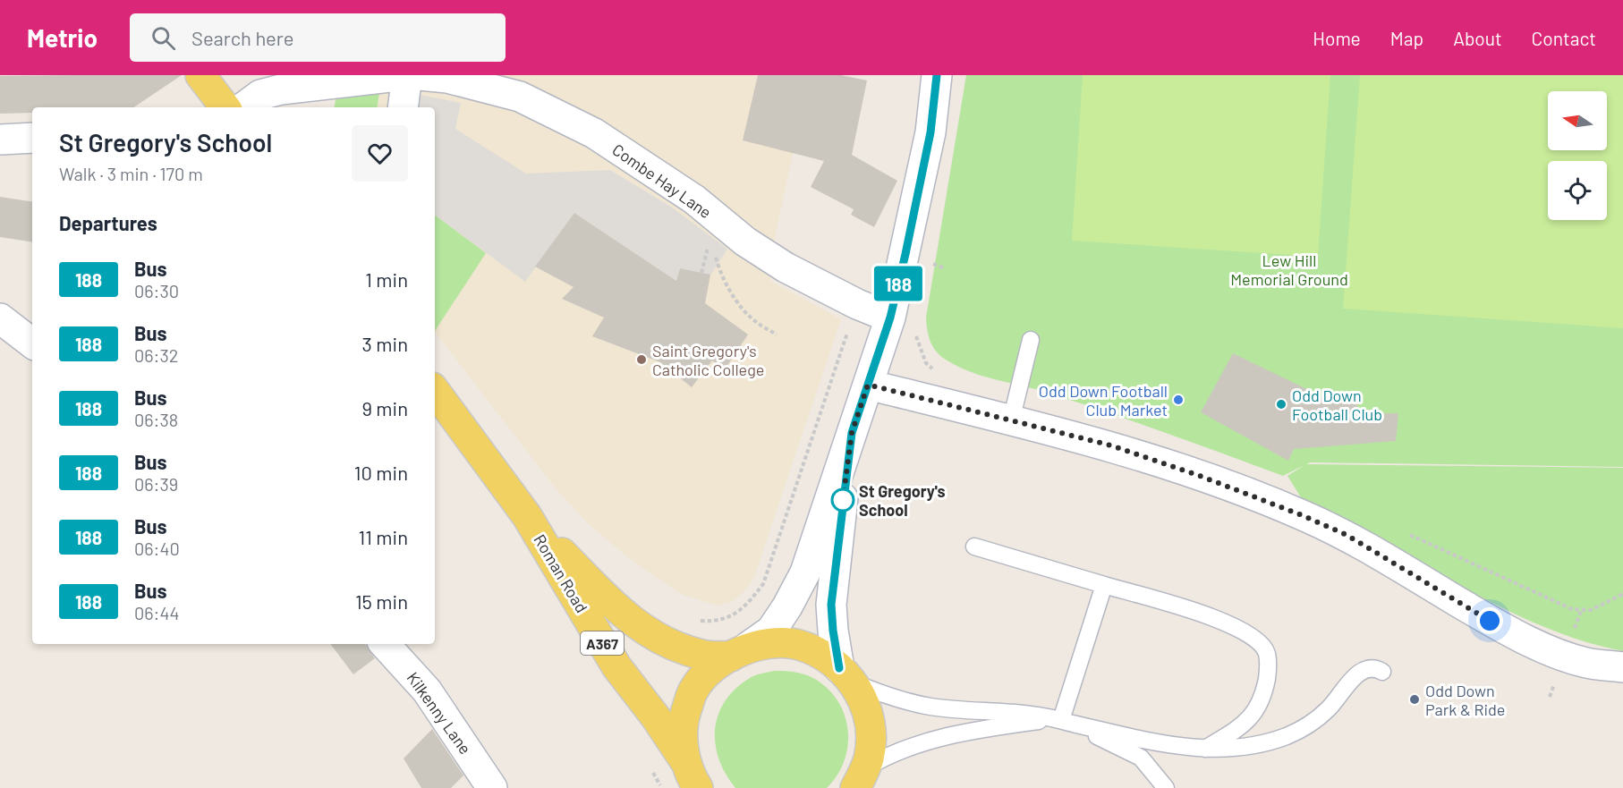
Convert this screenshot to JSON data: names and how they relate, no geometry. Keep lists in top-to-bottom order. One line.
{"streets":{"main road":["Roman Road","A367"],"street":["Combe Hay Lane","Kilkenny Lane"]},"parks":["Lew Hill Memorial Ground"],"places":["Saint Gregory's Catholic College","Odd Down Football Club Market","Odd Down Football Club","St Gregory's School","Odd Down Park & Ride"],"lines":["bus line 188"],"north":"left","page":{"header":"Metrio","search":"Search here","nav":["Home","Map","About","Contact"],"on_map":"188","heading":[["St Gregory's School","Walk · 3 min · 170 m"],"Departures"],"list":[{"mark":"188","name":"Bus","note":"06:30","value":"1 min"},{"mark":"188","name":"Bus","note":"06:32","value":"3 min"},{"mark":"188","name":"Bus","note":"06:38","value":"9 min"},{"mark":"188","name":"Bus","note":"06:39","value":"10 min"},{"mark":"188","name":"Bus","note":"06:40","value":"11 min"},{"mark":"188","name":"Bus","note":"06:44","value":"15 min"}]}}
